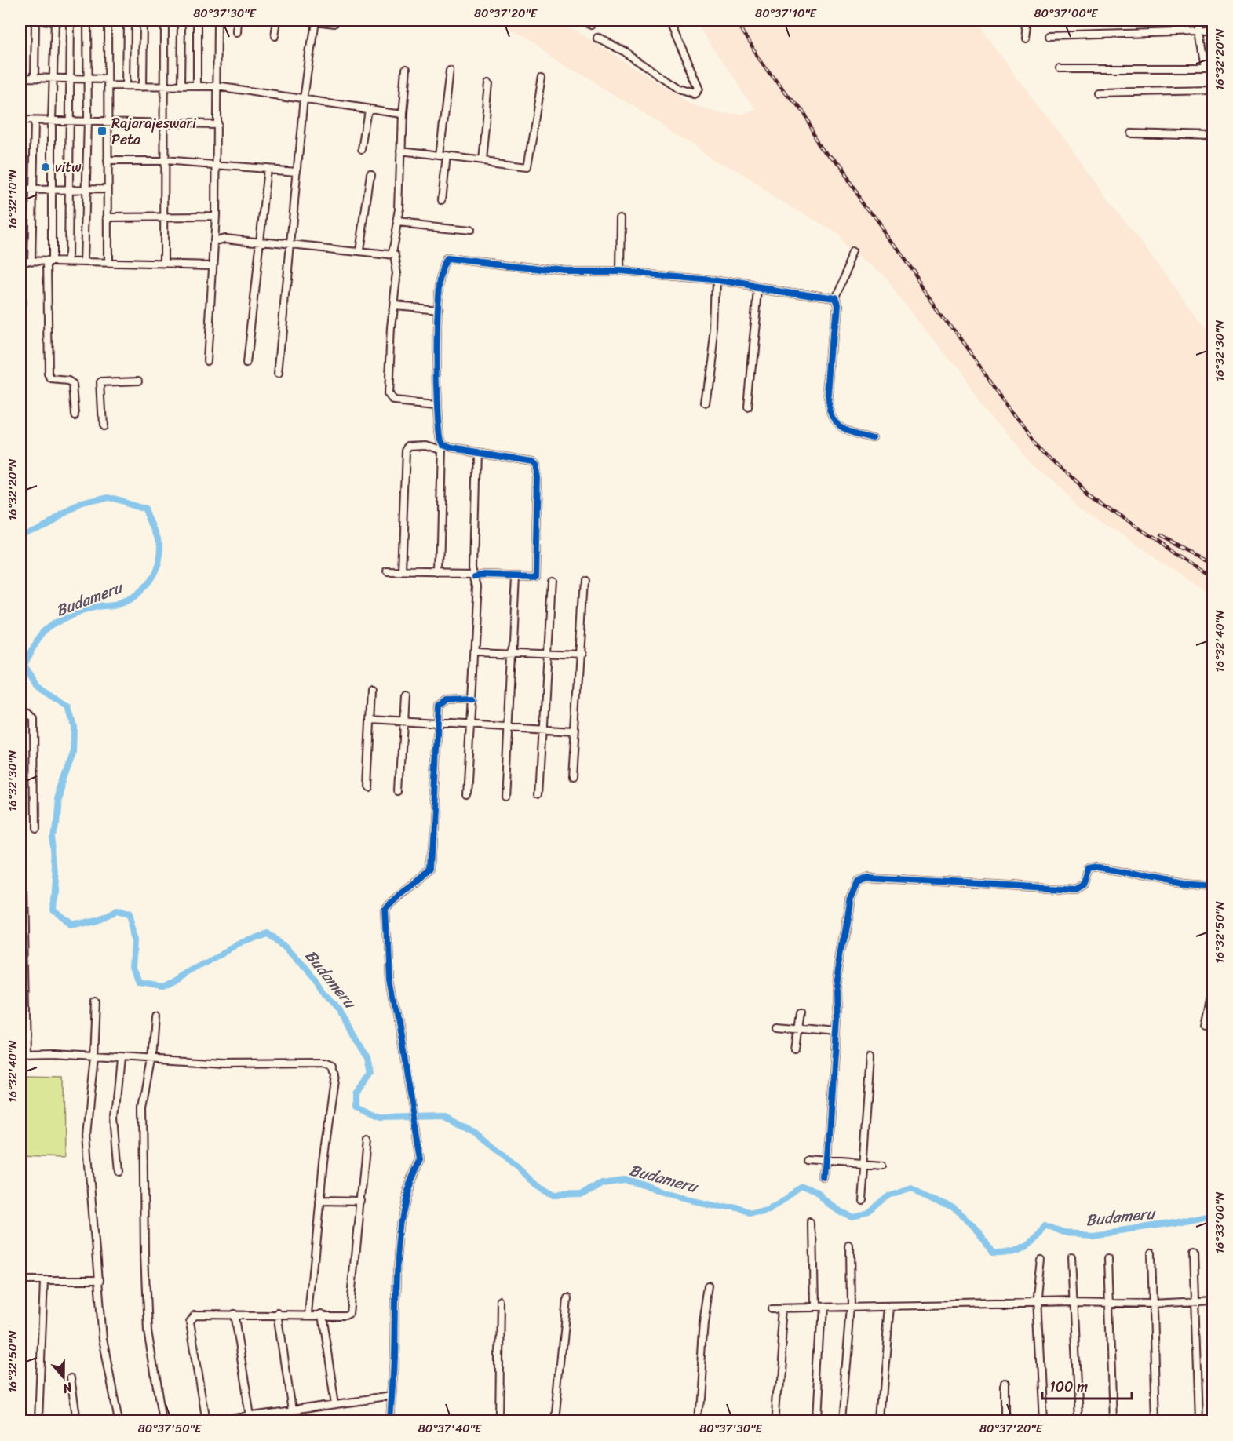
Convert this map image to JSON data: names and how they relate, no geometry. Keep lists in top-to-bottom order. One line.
{"water":["Budameru"],"places":{"transit":["Rajarajeswari Peta"],"other":["vitw"]},"scale_bar":"100 m","north":"bottom","coordinates":["80°37'30\"E","80°37'20\"E","80°37'10\"E","80°37'00\"E","16°32'20\"N","16°32'10\"N","16°32'30\"N","16°32'40\"N","16°32'50\"N","16°33'00\"N","80°37'50\"E","80°37'40\"E"]}
